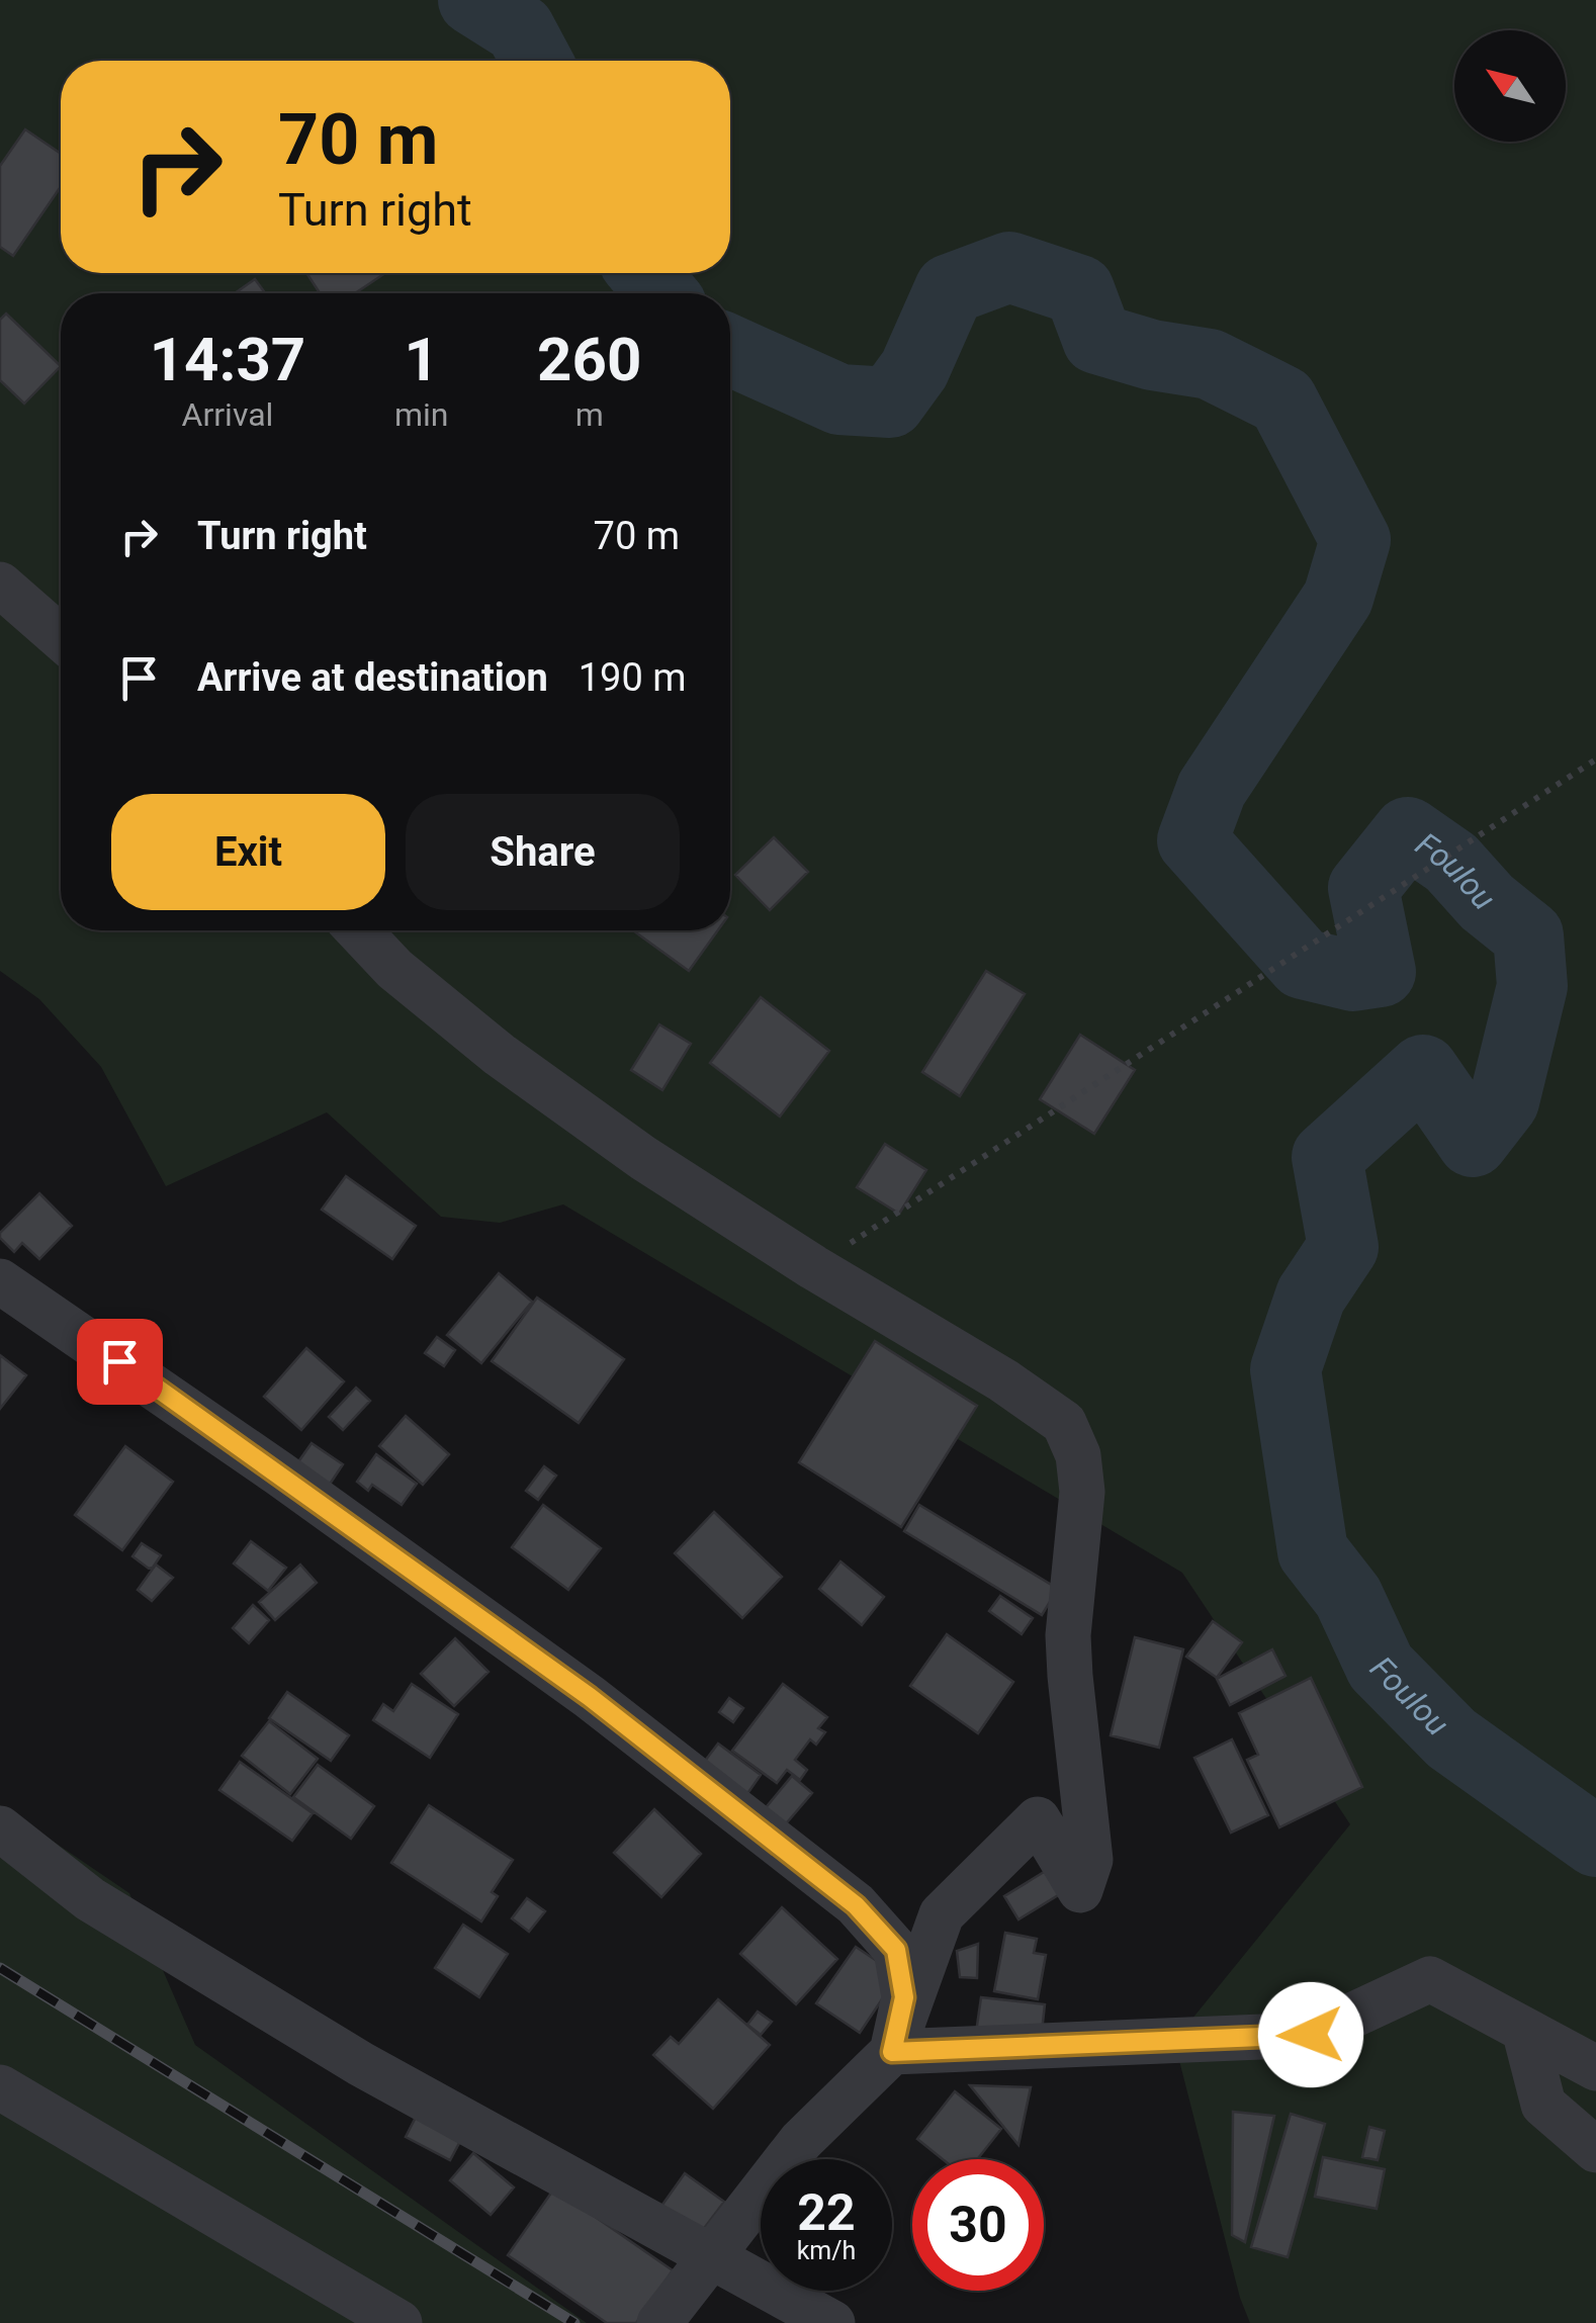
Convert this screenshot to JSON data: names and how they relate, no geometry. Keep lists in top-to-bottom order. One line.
{"water":["Foulou"],"north":"top left","page":{"turn":["70 m","Turn right"],"eta":["14:37","Arrival","1","min","260","m"],"list":[{"name":"Turn right","value":"70 m"},{"name":"Arrive at destination","value":"190 m"}],"buttons":["Exit","Share"],"speed":"22 km/h","limit":"30"}}
